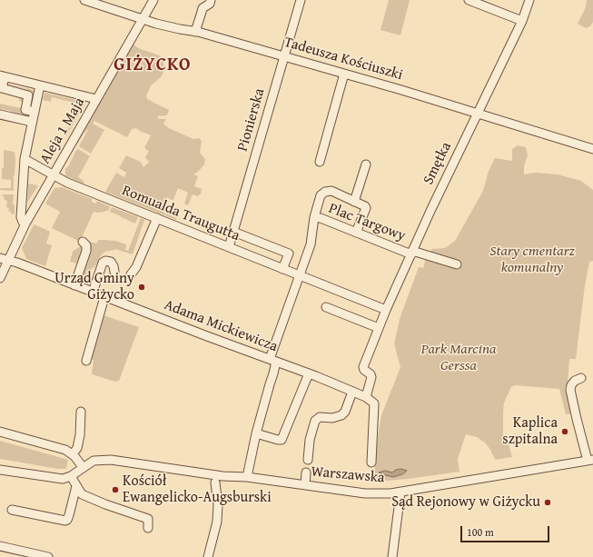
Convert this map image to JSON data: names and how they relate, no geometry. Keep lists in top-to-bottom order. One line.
{"streets":{"street":["Tadeusza Kościuszki","Pionierska","Aleja 1 Maja","Smętka","Romualda Traugutta","Plac Targowy","Adama Mickiewicza","Warszawska"]},"crossings":[["Tadeusza Kościuszki","Pionierska"],["Tadeusza Kościuszki","Aleja 1 Maja"],["Tadeusza Kościuszki","Smętka"],["Pionierska","Romualda Traugutta"],["Aleja 1 Maja","Romualda Traugutta"],["Aleja 1 Maja","Adama Mickiewicza"],["Smętka","Plac Targowy"],["Smętka","Adama Mickiewicza"],["Romualda Traugutta","Plac Targowy"],["Plac Targowy","Adama Mickiewicza"],["Plac Targowy","Warszawska"]],"districts":["GIŻYCKO"],"parks":["Stary cmentarz komunalny","Park Marcina Gerssa"],"places":["Urząd Gminy Giżycko","Kaplica szpitalna","Kościół Ewangelicko-Augsburski","Sąd Rejonowy w Giżycku"],"scale_bar":"100 m"}
